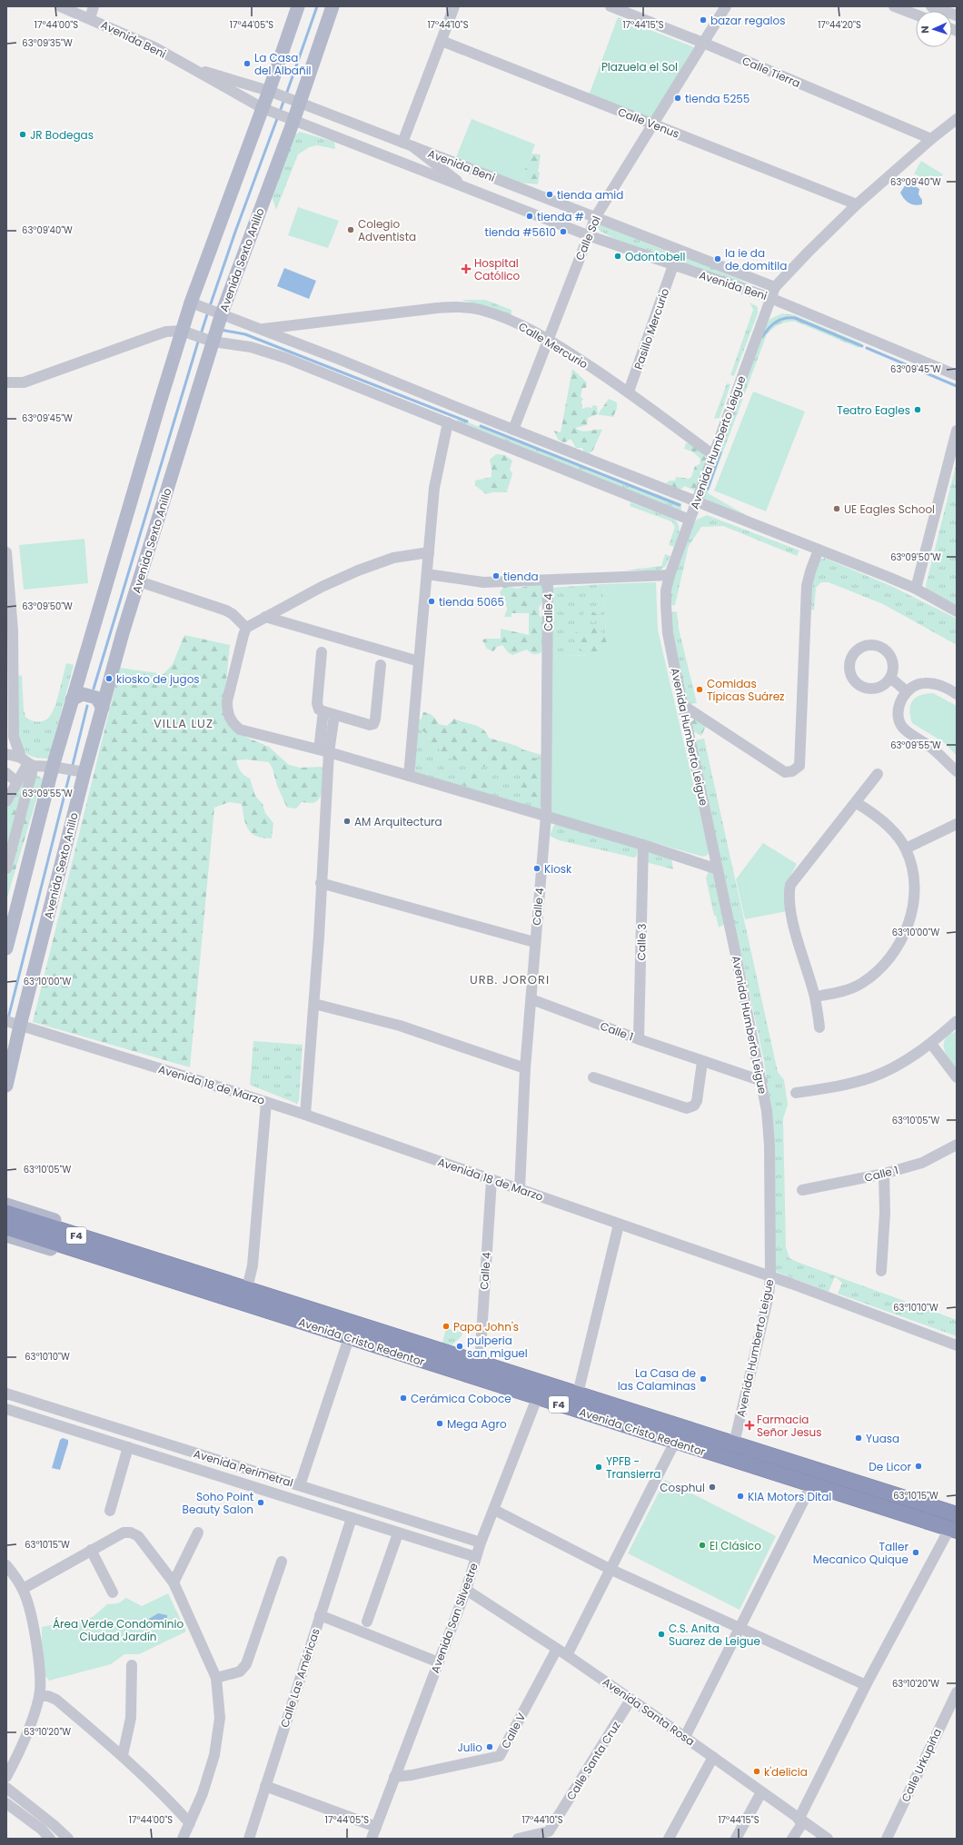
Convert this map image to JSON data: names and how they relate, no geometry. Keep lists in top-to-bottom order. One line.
{"streets":{"highway":["F4","Avenida Cristo Redentor"],"main road":["Avenida Sexto Anillo"],"street":["Avenida Beni","Calle Tierra","Calle Venus","Calle Sol","Pasillo Mercurio","Calle Mercurio","Avenida Humberto Leigue","Calle 4","Calle 3","Calle 1","Avenida 18 de Marzo","Avenida Perimetral","Avenida San Silvestre","Calle Las Américas","Avenida Santa Rosa","Calle V","Calle Santa Cruz","Calle Urkupiña"]},"crossings":[["Avenida Beni","Calle Sol"],["Avenida Beni","Avenida Sexto Anillo"],["Avenida Beni","Pasillo Mercurio"],["Avenida Beni","Avenida Humberto Leigue"],["Calle Tierra","Calle Sol"],["Calle Tierra","Avenida Humberto Leigue"],["Calle Venus","Calle Sol"],["Calle Venus","Avenida Humberto Leigue"],["Calle Sol","Calle Mercurio"],["Avenida Sexto Anillo","Avenida 18 de Marzo"],["Pasillo Mercurio","Calle Mercurio"],["Calle Mercurio","Avenida Humberto Leigue"],["Avenida Humberto Leigue","Calle 1"],["Avenida Humberto Leigue","Avenida 18 de Marzo"],["Avenida Humberto Leigue","Avenida Cristo Redentor"],["Calle 4","Calle 1"],["Calle 4","Avenida 18 de Marzo"],["Calle 4","Avenida Cristo Redentor"],["Calle 3","Calle 1"],["Avenida Cristo Redentor","Avenida San Silvestre"],["Avenida Perimetral","Avenida San Silvestre"],["Avenida Perimetral","Calle Las Américas"],["Avenida San Silvestre","Avenida Santa Rosa"],["Avenida San Silvestre","Calle V"],["Avenida Santa Rosa","Calle V"],["Avenida Santa Rosa","Calle Santa Cruz"]],"districts":["VILLA LUZ","URB. JORORI"],"parks":["Plazuela el Sol","Área Verde Condominio Ciudad Jardín"],"places":{"other":["bazar regalos","La Casa del Albañil","tienda 5255","JR Bodegas","tienda amid","tienda #","Colegio Adventista","tienda #5610","Odontobell","la ie da de domitila","Teatro Eagles","UE Eagles School","tienda","tienda 5065","kiosko de jugos","Comidas Típicas Suárez","AM Arquitectura","Kiosk","Papa John's","pulperia san miguel","La Casa de las Calaminas","Cerámica Coboce","Mega Agro","Yuasa","De Licor","YPFB - Transierra","Cosphul","KIA Motors Dital","Soho Point Beauty Salon","El Clásico","Taller Mecanico Quique","C.S. Anita Suarez de Leigue","Julio","k'delicia"],"health":["Hospital Católico","Farmacia Señor Jesus"]},"north":"left","coordinates":["17°44'00\"S","17°44'05\"S","17°44'10\"S","17°44'15\"S","17°44'20\"S","63°09'35\"W","63°09'40\"W","63°09'45\"W","63°09'50\"W","63°09'55\"W","63°10'00\"W","63°10'05\"W","63°10'10\"W","63°10'15\"W","63°10'20\"W"]}
